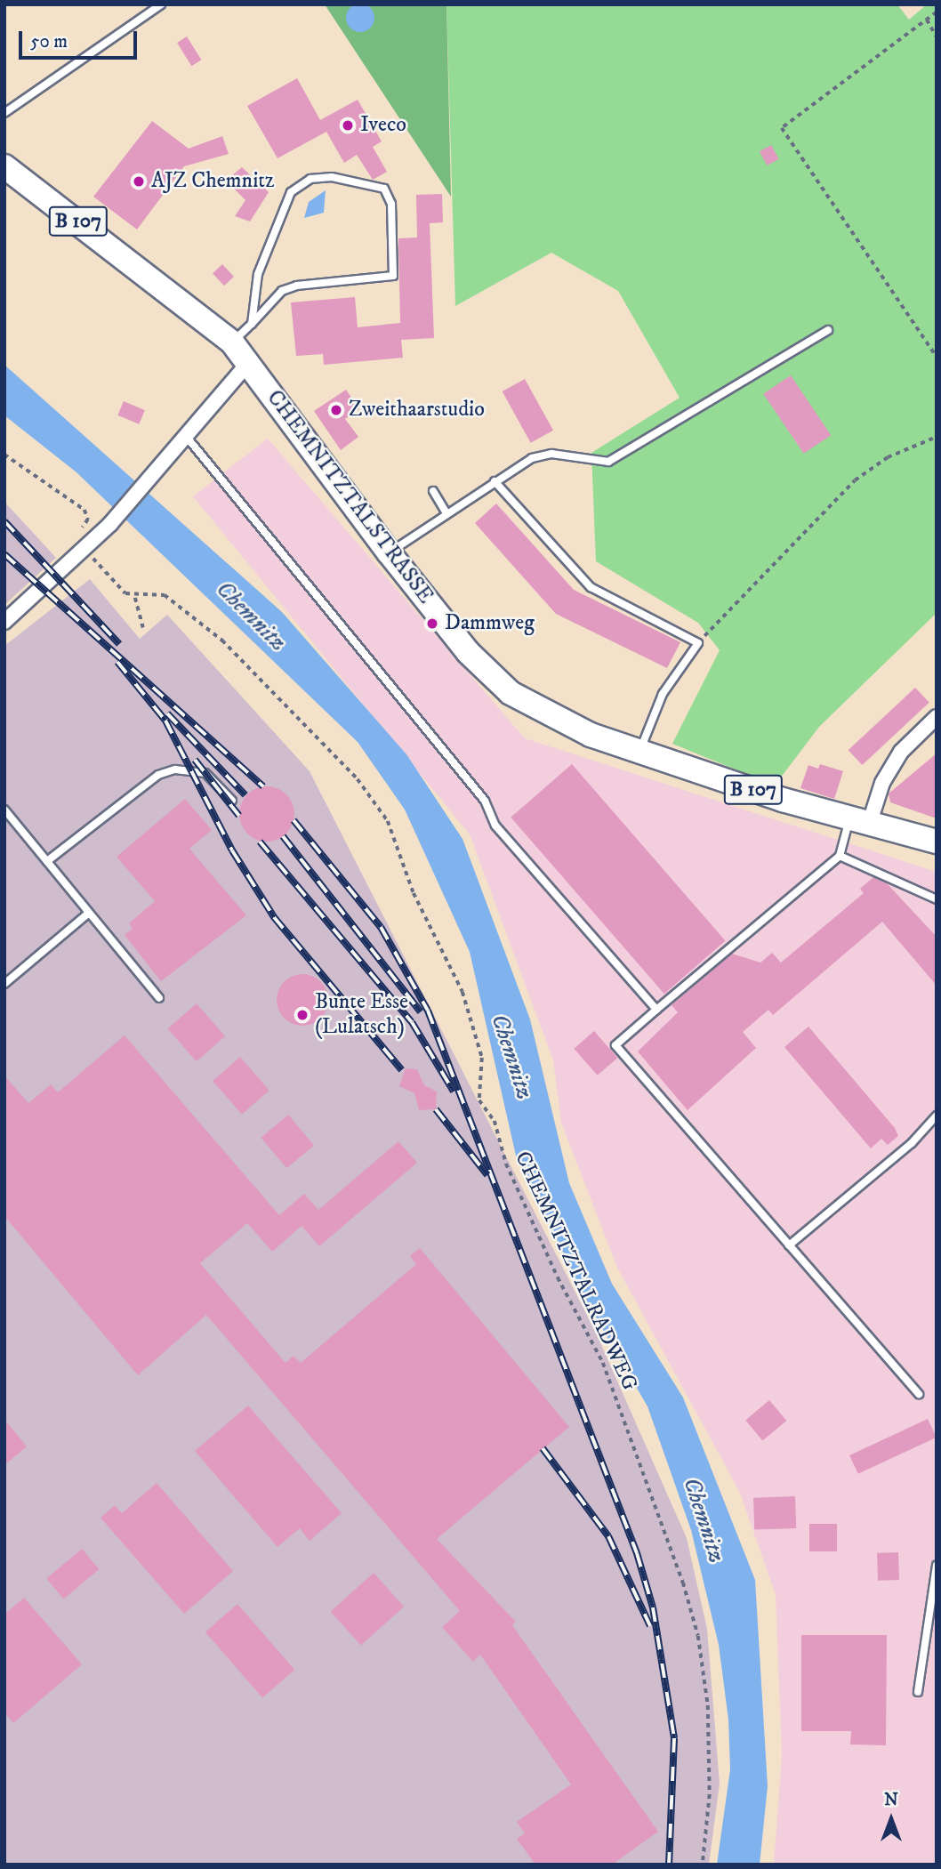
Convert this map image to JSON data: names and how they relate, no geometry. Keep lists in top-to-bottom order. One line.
{"streets":{"main road":["B 107","CHEMNITZTALSTRASSE"],"path":["CHEMNITZTALRADWEG"]},"water":["Chemnitz"],"places":["Iveco","AJZ Chemnitz","Zweithaarstudio","Dammweg","Bunte Esse (Lulatsch)"],"scale_bar":"50 m","north":"top"}
